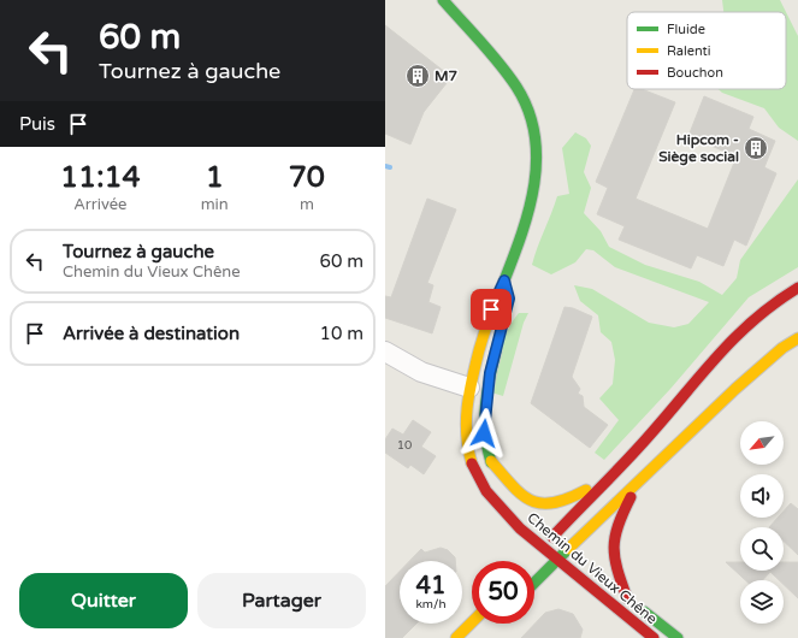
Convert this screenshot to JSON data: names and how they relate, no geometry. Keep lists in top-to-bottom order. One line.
{"streets":{"main road":["Chemin du Vieux Chêne"]},"places":{"building":["M7","Hipcom - Siège social"]},"house_numbers":["10"],"legend":["Fluide","Ralenti","Bouchon"],"north":"bottom left","page":{"turn":["60 m","Tournez à gauche"],"then":"Puis","eta":["11:14","Arrivée","1","min","70","m"],"list":[{"name":"Tournez à gauche","note":"Chemin du Vieux Chêne","value":"60 m"},{"name":"Arrivée à destination","value":"10 m"}],"speed":"41 km/h","limit":"50","buttons":["Quitter","Partager"]}}
